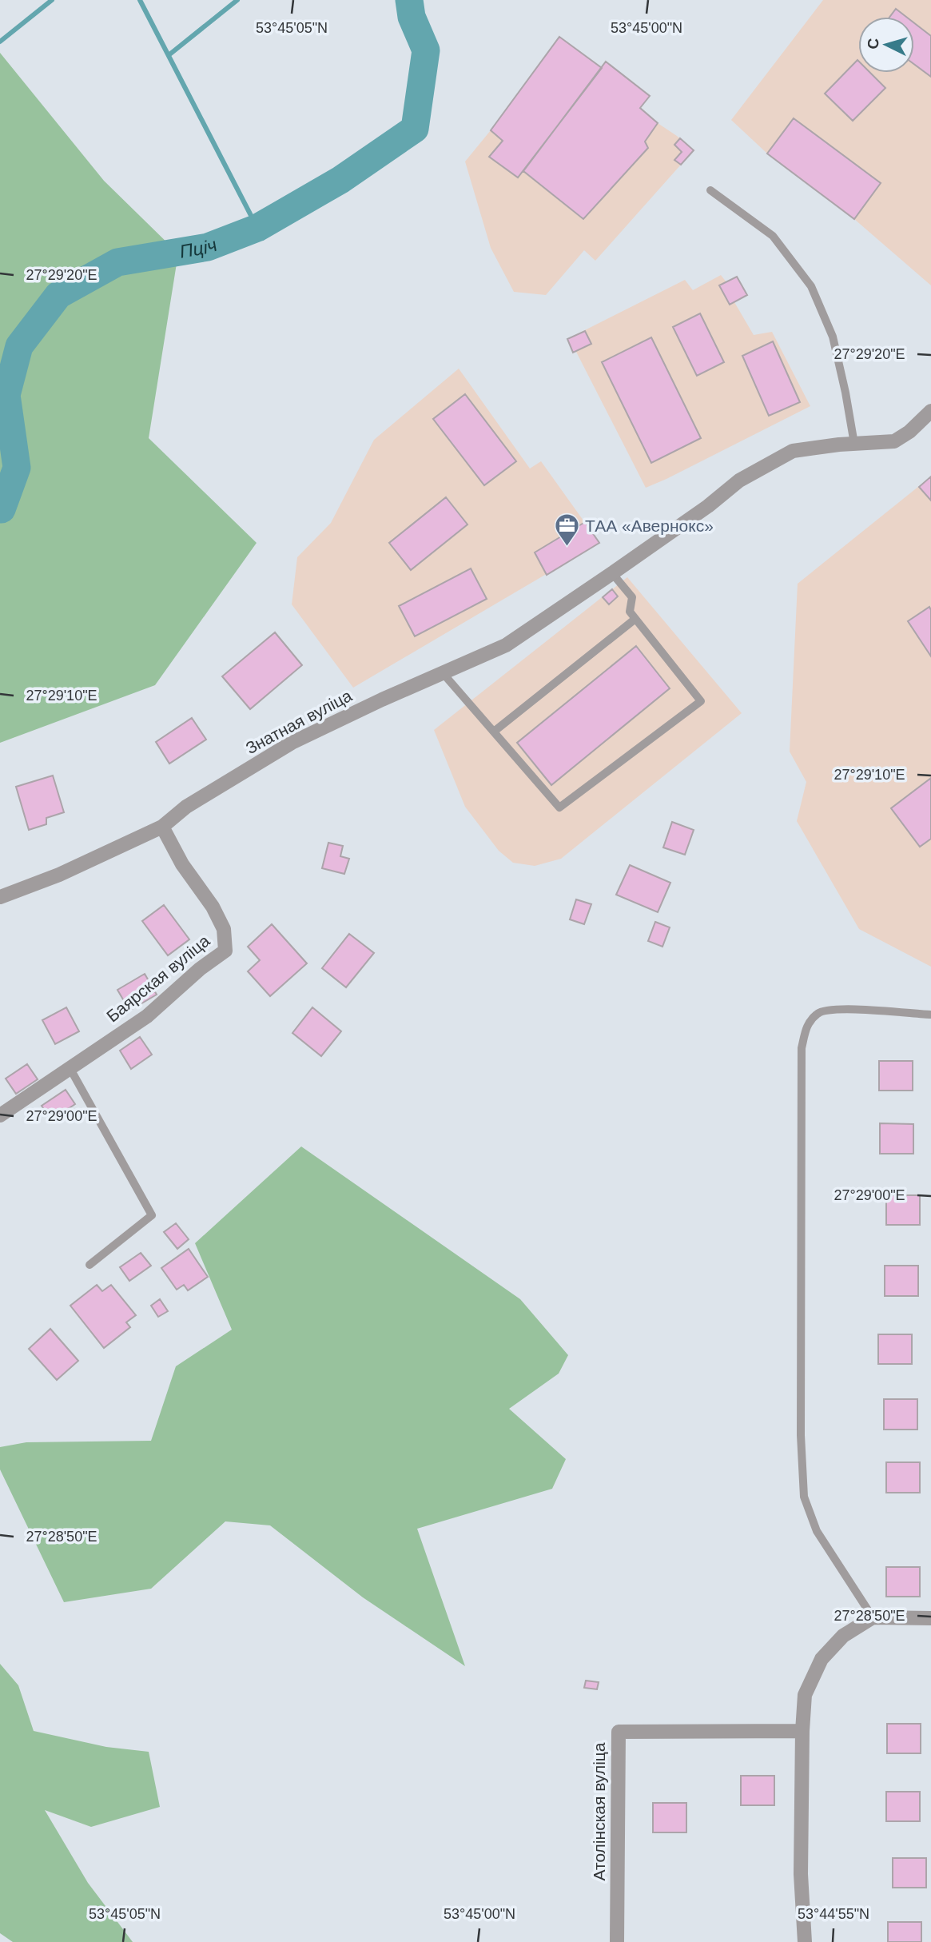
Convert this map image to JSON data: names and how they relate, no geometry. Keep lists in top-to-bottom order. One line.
{"streets":{"street":["Знатная вуліца","Баярская вуліца","Атолінская вуліца"]},"crossings":[["Знатная вуліца","Баярская вуліца"]],"water":["Пціч"],"places":{"office":["ТАА «Авернокс»"]},"north":"left","coordinates":["53°45'05\"N","53°45'00\"N","27°29'20\"E","27°29'10\"E","27°29'00\"E","27°28'50\"E","53°44'55\"N"]}
